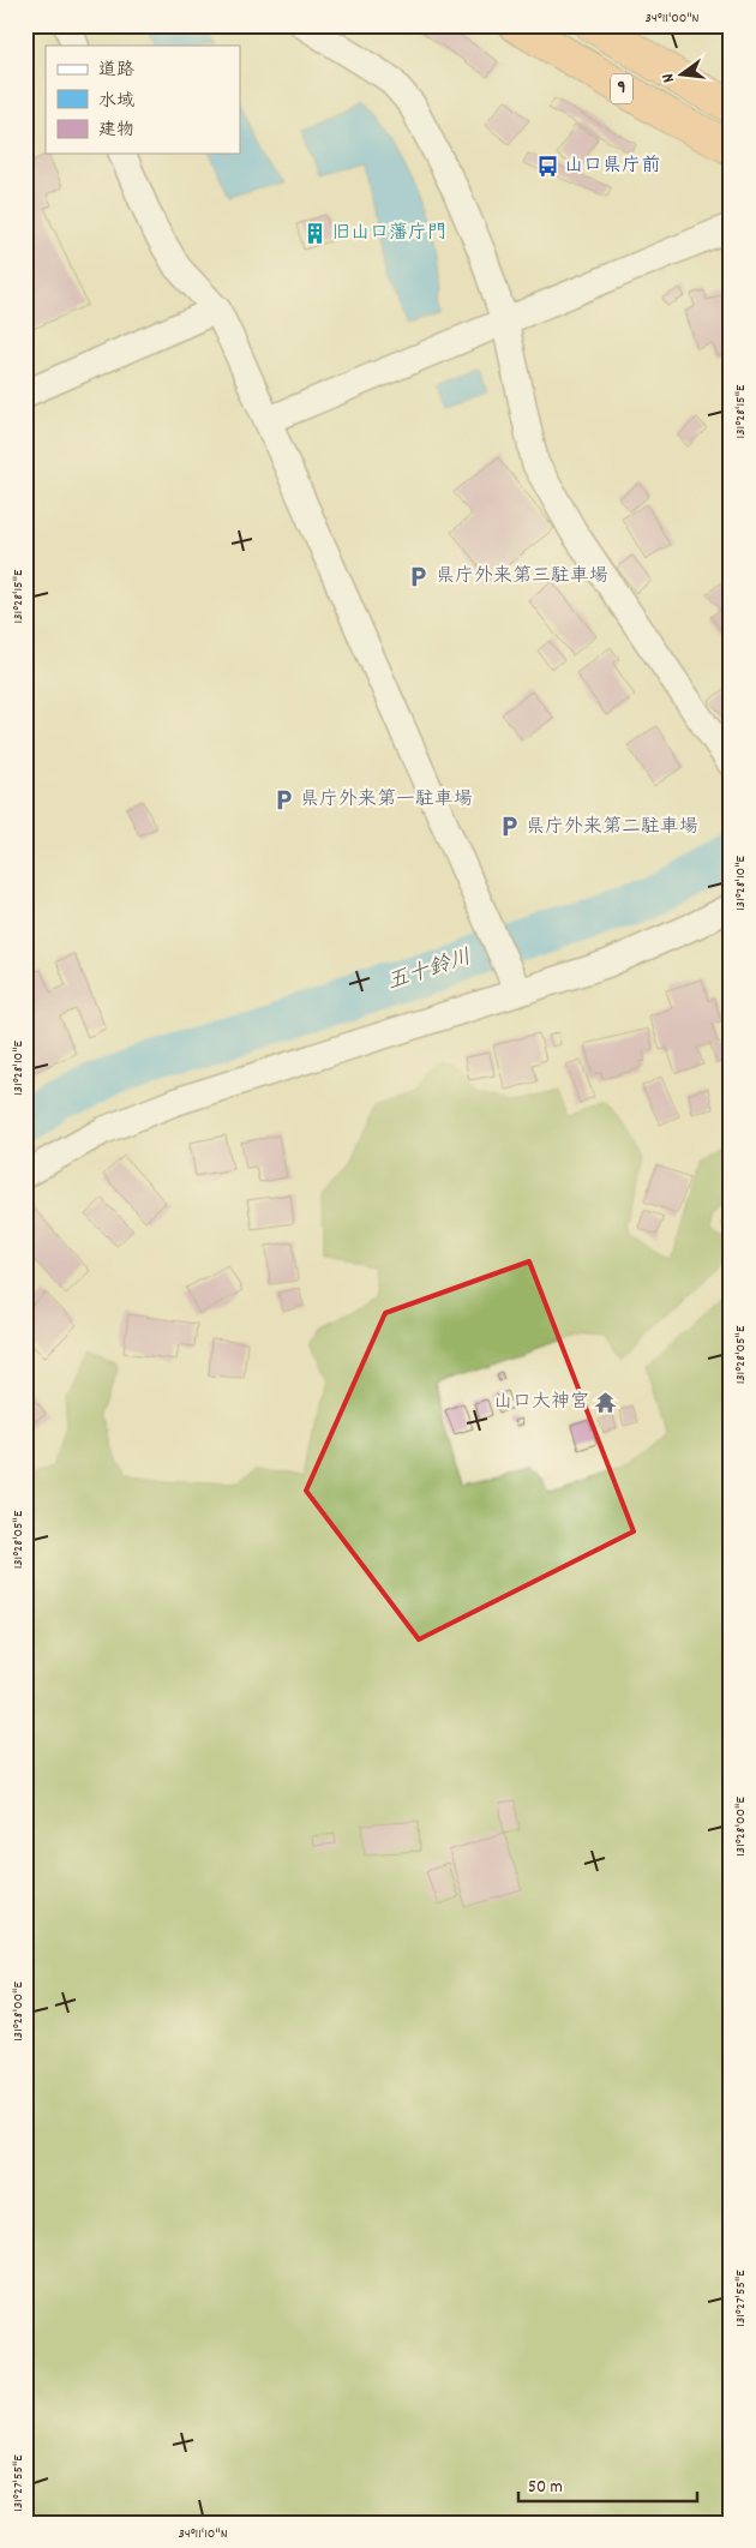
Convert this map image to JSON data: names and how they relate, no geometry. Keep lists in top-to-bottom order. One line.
{"streets":{"highway":["9"]},"water":["五十鈴川"],"places":{"bus stop":["山口県庁前"],"building":["旧山口藩庁門"],"parking":["県庁外来第三駐車場","県庁外来第一駐車場","県庁外来第二駐車場"],"temple":["山口大神宮"]},"legend":["道路","水域","建物"],"scale_bar":"50 m","north":"left","coordinates":["34°11'00\"N","131°28'15\"E","131°28'10\"E","131°28'05\"E","131°28'00\"E","131°27'55\"E","34°11'10\"N"]}
